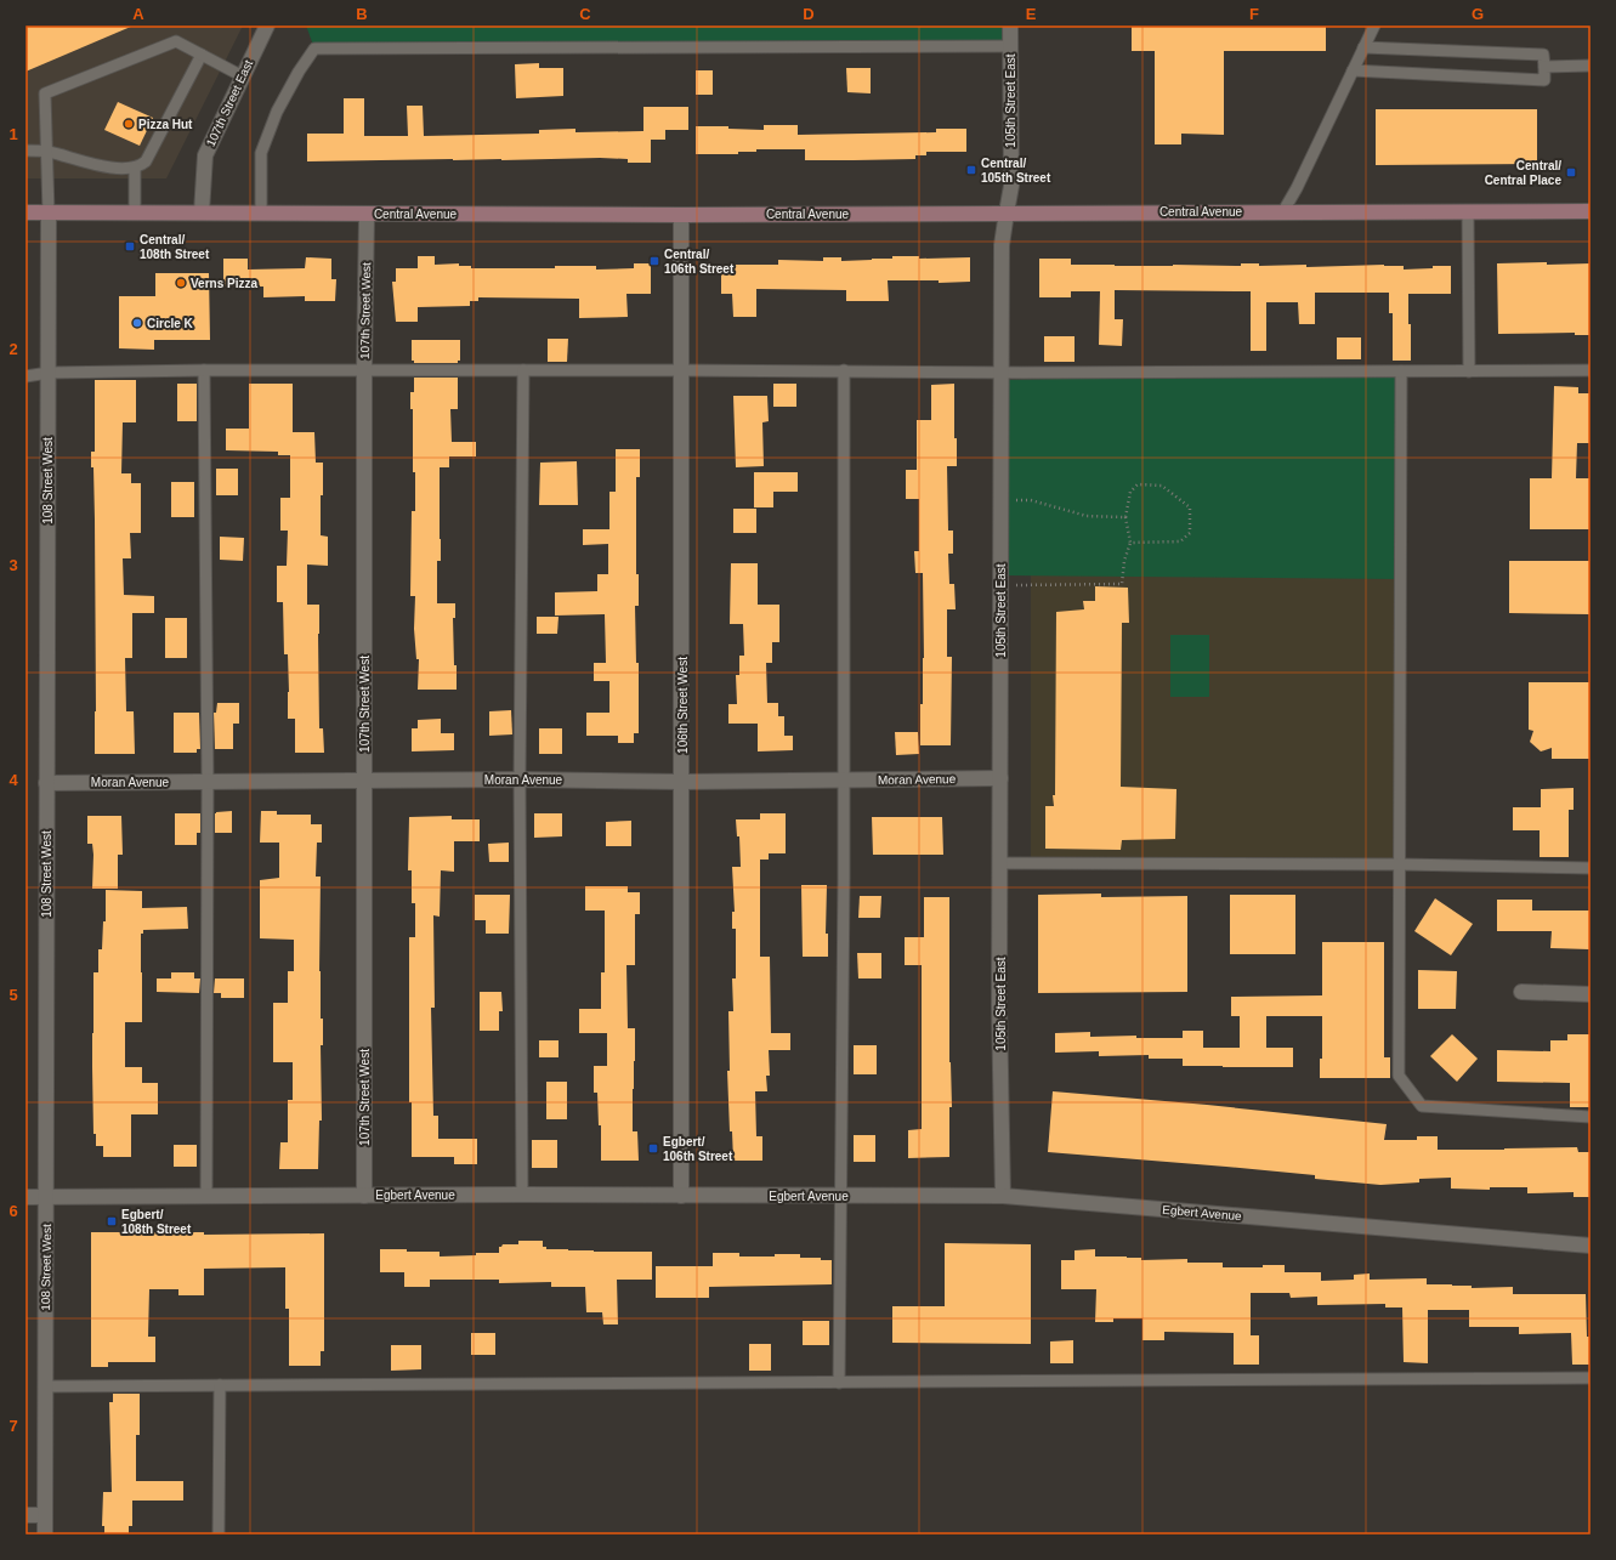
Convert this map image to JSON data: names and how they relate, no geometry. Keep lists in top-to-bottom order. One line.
{"streets":{"main road":["Central Avenue"],"street":["105th Street East","107th Street East","107th Street West","108 Street West","106th Street West","Moran Avenue","Egbert Avenue"]},"crossings":[["105th Street East","Central Avenue"],["105th Street East","Moran Avenue"],["105th Street East","Egbert Avenue"],["107th Street East","Central Avenue"],["Central Avenue","107th Street West"],["Central Avenue","108 Street West"],["Central Avenue","106th Street West"],["107th Street West","Moran Avenue"],["107th Street West","Egbert Avenue"],["108 Street West","Moran Avenue"],["108 Street West","Egbert Avenue"],["106th Street West","Moran Avenue"],["106th Street West","Egbert Avenue"]],"places":{"other":["Pizza Hut","Verns Pizza","Circle K"],"transit":["Central/ 105th Street","Central/ Central Place","Central/ 108th Street","Central/ 106th Street","Egbert/ 106th Street","Egbert/ 108th Street"]},"grid":{"columns":["A","B","C","D","E","F","G"],"rows":["1","2","3","4","5","6","7"]}}
